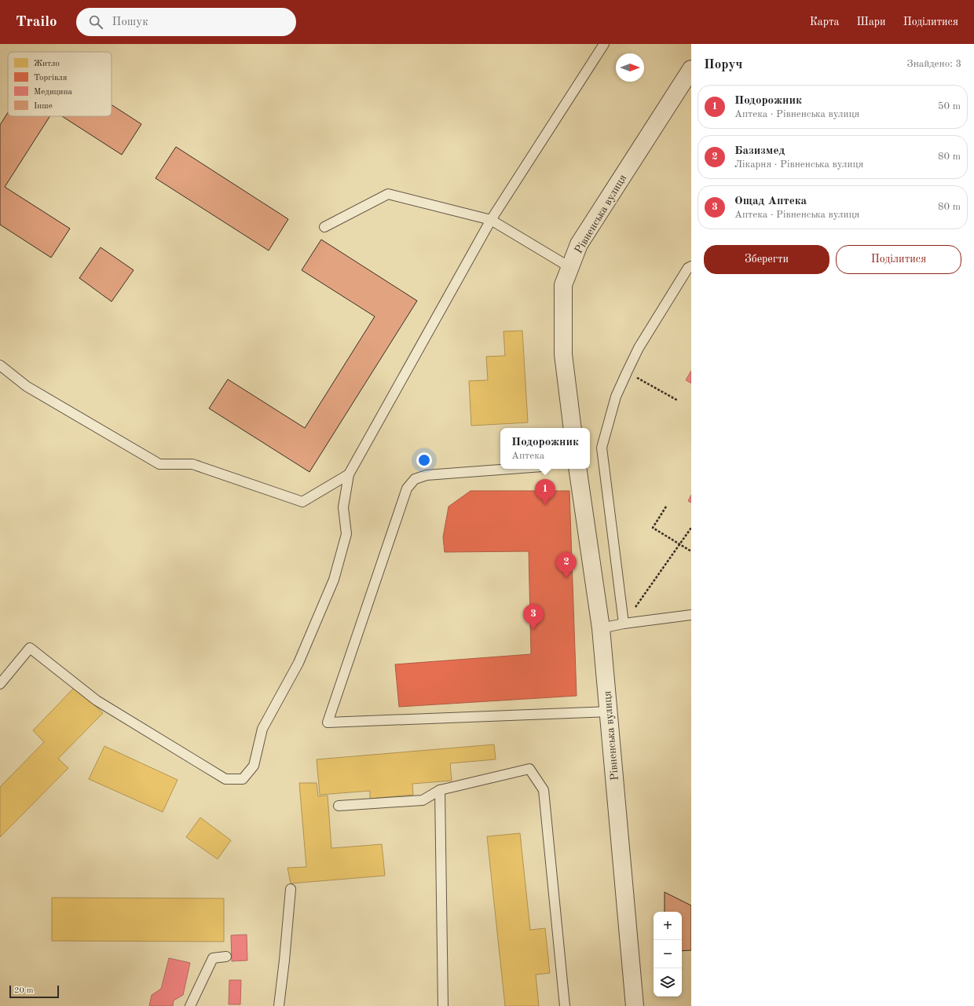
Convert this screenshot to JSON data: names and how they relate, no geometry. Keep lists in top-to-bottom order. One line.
{"streets":{"street":["Рівненська вулиця"]},"legend":["Житло","Торгівля","Медицина","Інше"],"scale_bar":"20 m","north":"right","page":{"header":"Trailo","search":"Пошук","nav":["Карта","Шари","Поділитися"],"heading":["Поруч","Знайдено: 3"],"list":[{"mark":"1","name":"Подорожник","note":"Аптека · Рівненська вулиця","value":"50 m"},{"mark":"2","name":"Базизмед","note":"Лікарня · Рівненська вулиця","value":"80 m"},{"mark":"3","name":"Ощад Аптека","note":"Аптека · Рівненська вулиця","value":"80 m"}],"buttons":["Зберегти","Поділитися"],"popup":["Подорожник","Аптека"],"pins":["1","2","3"],"map_buttons":["+","−"],"scale":"20 m"}}
